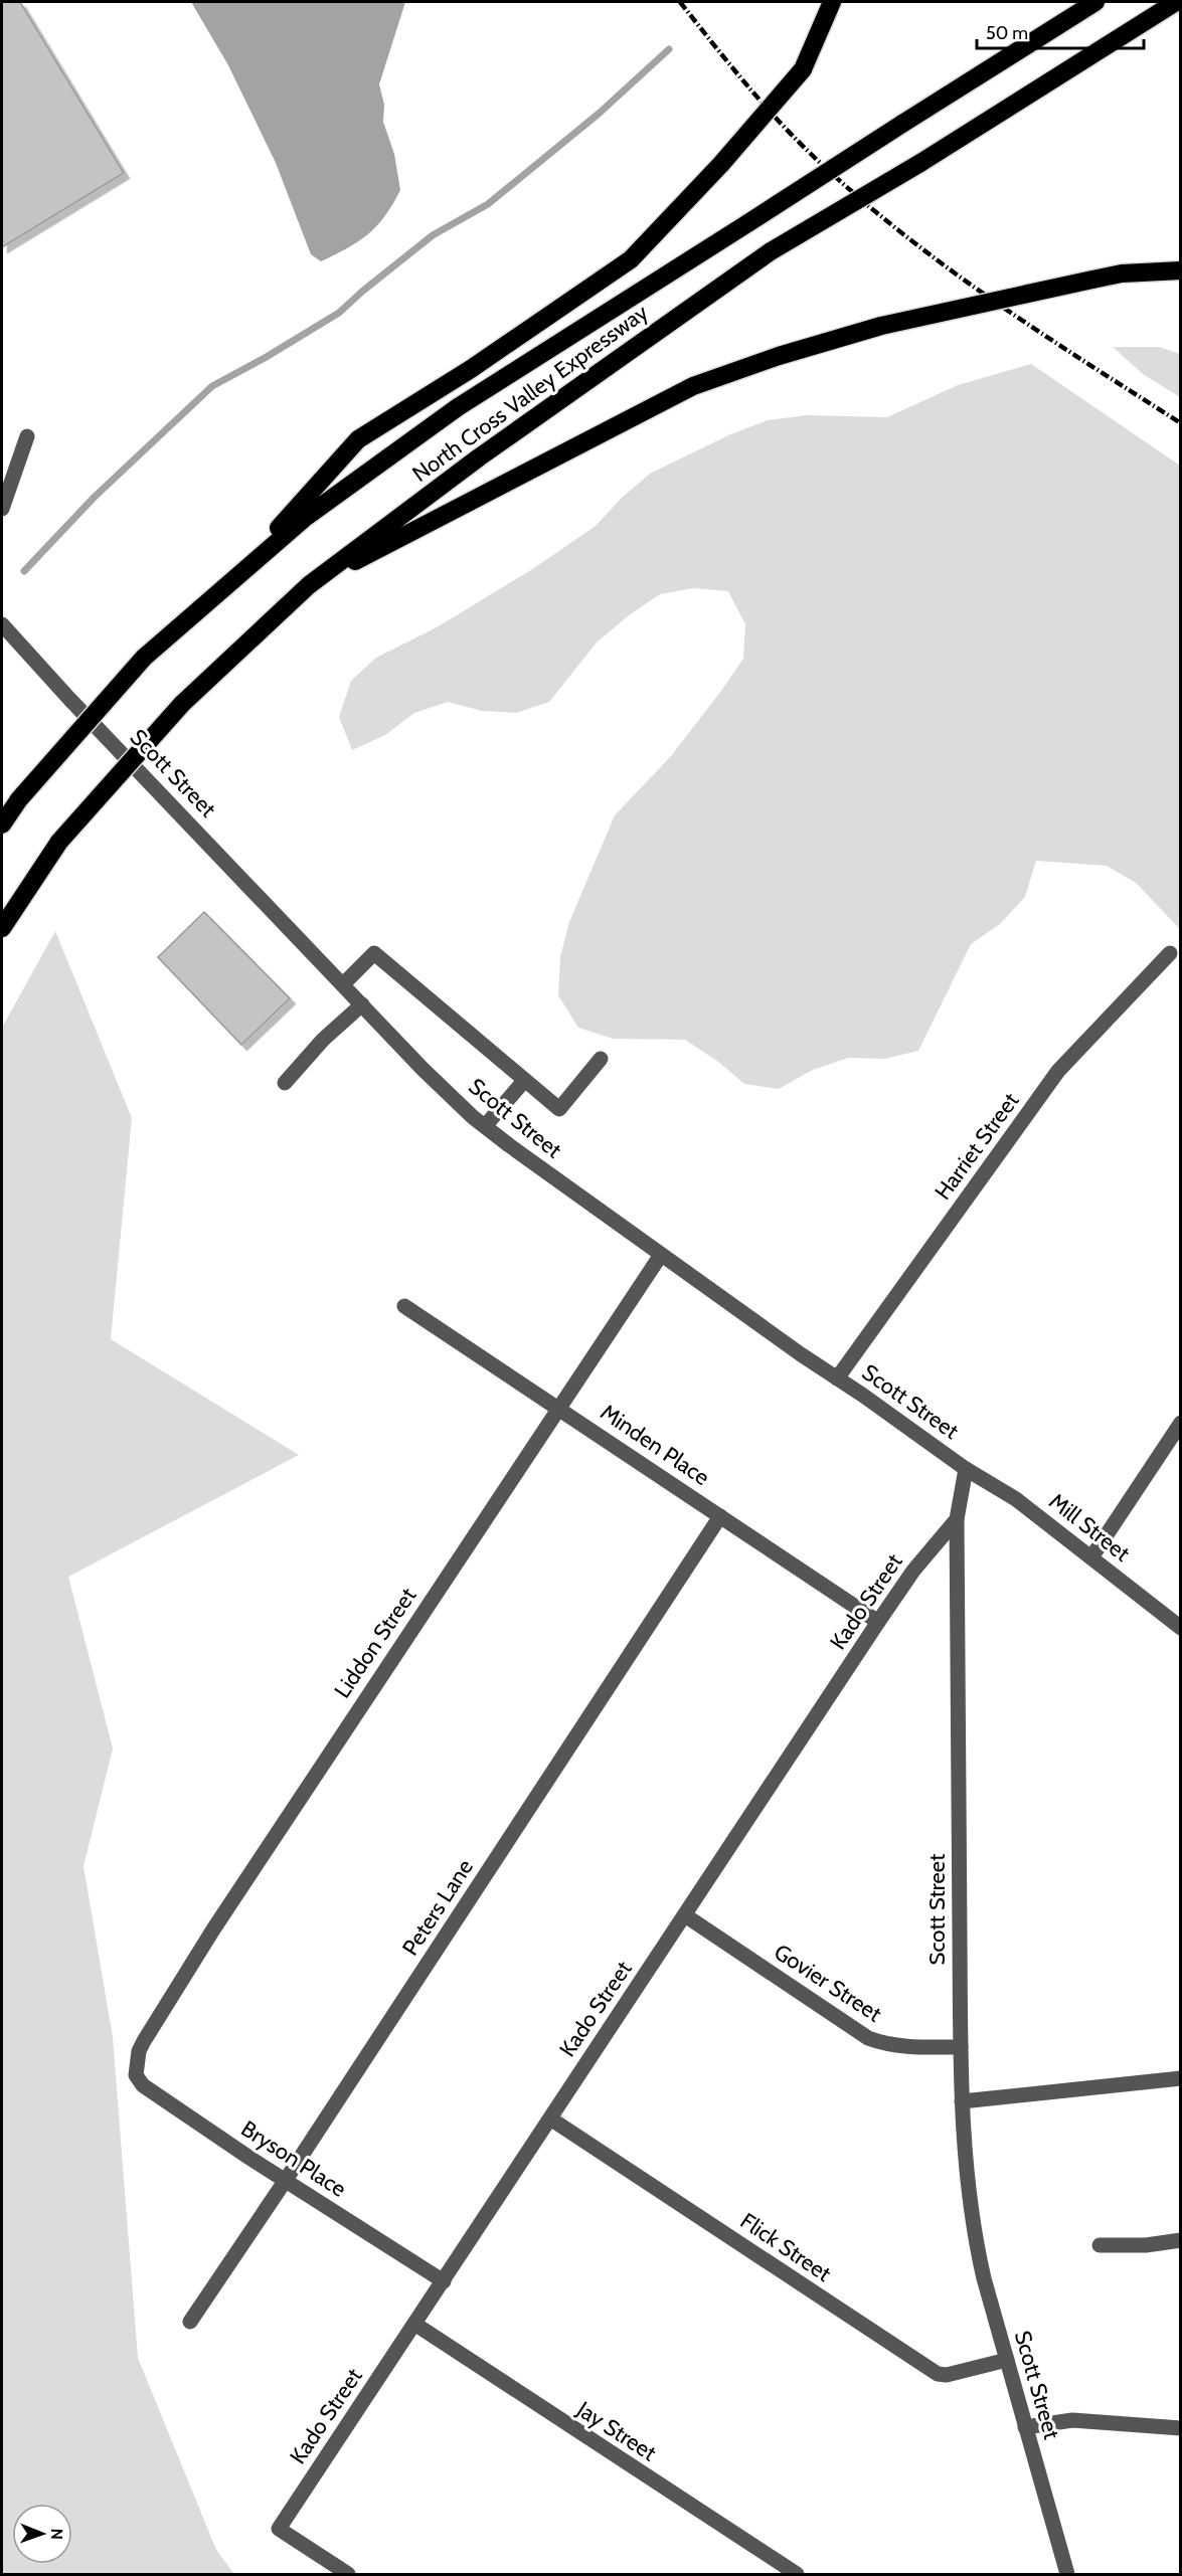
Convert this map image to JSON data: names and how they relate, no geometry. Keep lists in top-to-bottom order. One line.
{"streets":{"highway":["North Cross Valley Expressway"],"street":["Scott Street","Harriet Street","Minden Place","Mill Street","Kado Street","Liddon Street","Peters Lane","Govier Street","Bryson Place","Flick Street","Jay Street"]},"crossings":[["Scott Street","Harriet Street"],["Scott Street","Mill Street"],["Scott Street","Kado Street"],["Scott Street","Liddon Street"],["Scott Street","Govier Street"],["Scott Street","Flick Street"],["Minden Place","Kado Street"],["Minden Place","Liddon Street"],["Minden Place","Peters Lane"],["Kado Street","Govier Street"],["Kado Street","Bryson Place"],["Kado Street","Flick Street"],["Kado Street","Jay Street"],["Liddon Street","Bryson Place"],["Peters Lane","Bryson Place"]],"scale_bar":"50 m","north":"right"}
